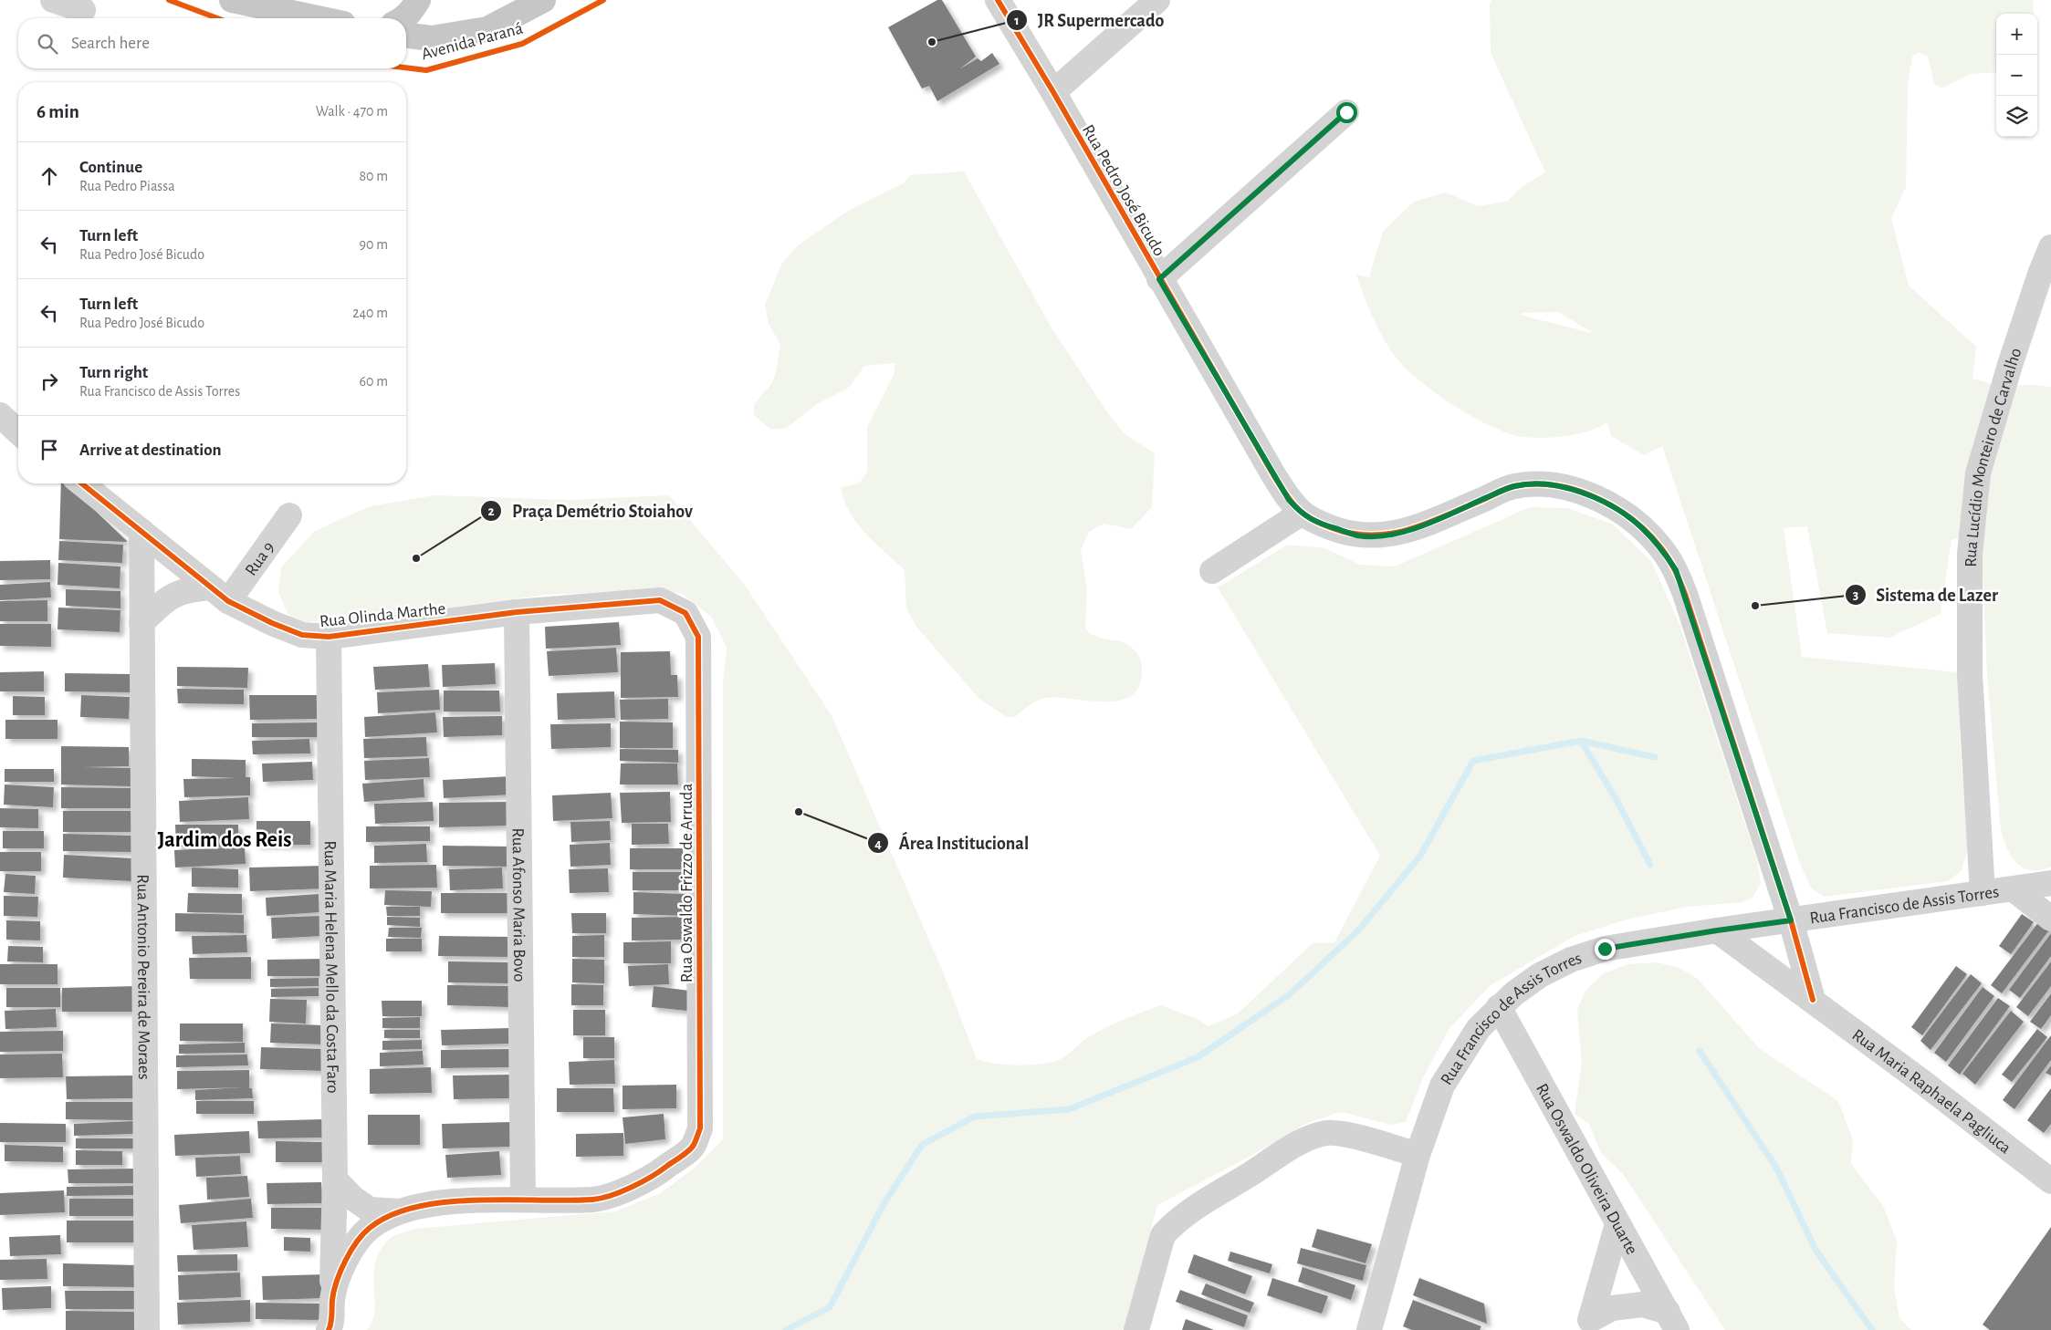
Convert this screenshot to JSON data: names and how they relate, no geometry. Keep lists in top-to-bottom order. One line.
{"streets":{"main road":["Avenida Paraná"],"street":["Rua Pedro José Bicudo","Rua Lucídio Monteiro de Carvalho","Rua 9","Rua Olinda Marthe","Rua Oswaldo Frizzo de Arruda","Rua Francisco de Assis Torres","Rua Afonso Maria Bovo","Rua Maria Helena Mello da Costa Faro","Rua Antonio Pereira de Moraes","Rua Maria Raphaela Pagliuca","Rua Oswaldo Oliveira Duarte"]},"crossings":[["Rua Pedro José Bicudo","Rua Francisco de Assis Torres"],["Rua Lucídio Monteiro de Carvalho","Rua Francisco de Assis Torres"],["Rua 9","Rua Olinda Marthe"],["Rua Olinda Marthe","Rua Oswaldo Frizzo de Arruda"],["Rua Olinda Marthe","Rua Afonso Maria Bovo"],["Rua Olinda Marthe","Rua Maria Helena Mello da Costa Faro"],["Rua Olinda Marthe","Rua Antonio Pereira de Moraes"],["Rua Oswaldo Frizzo de Arruda","Rua Afonso Maria Bovo"],["Rua Francisco de Assis Torres","Rua Maria Raphaela Pagliuca"],["Rua Francisco de Assis Torres","Rua Oswaldo Oliveira Duarte"]],"districts":["Jardim dos Reis"],"places":["JR Supermercado","Praça Demétrio Stoiahov","Sistema de Lazer","Área Institucional"],"page":{"map_buttons":["+","−"],"search":"Search here","heading":["6 min","Walk · 470 m"],"list":[["Continue","Rua Pedro Piassa","80 m"],["Turn left","Rua Pedro José Bicudo","90 m"],["Turn left","Rua Pedro José Bicudo","240 m"],["Turn right","Rua Francisco de Assis Torres","60 m"],"Arrive at destination"]}}
